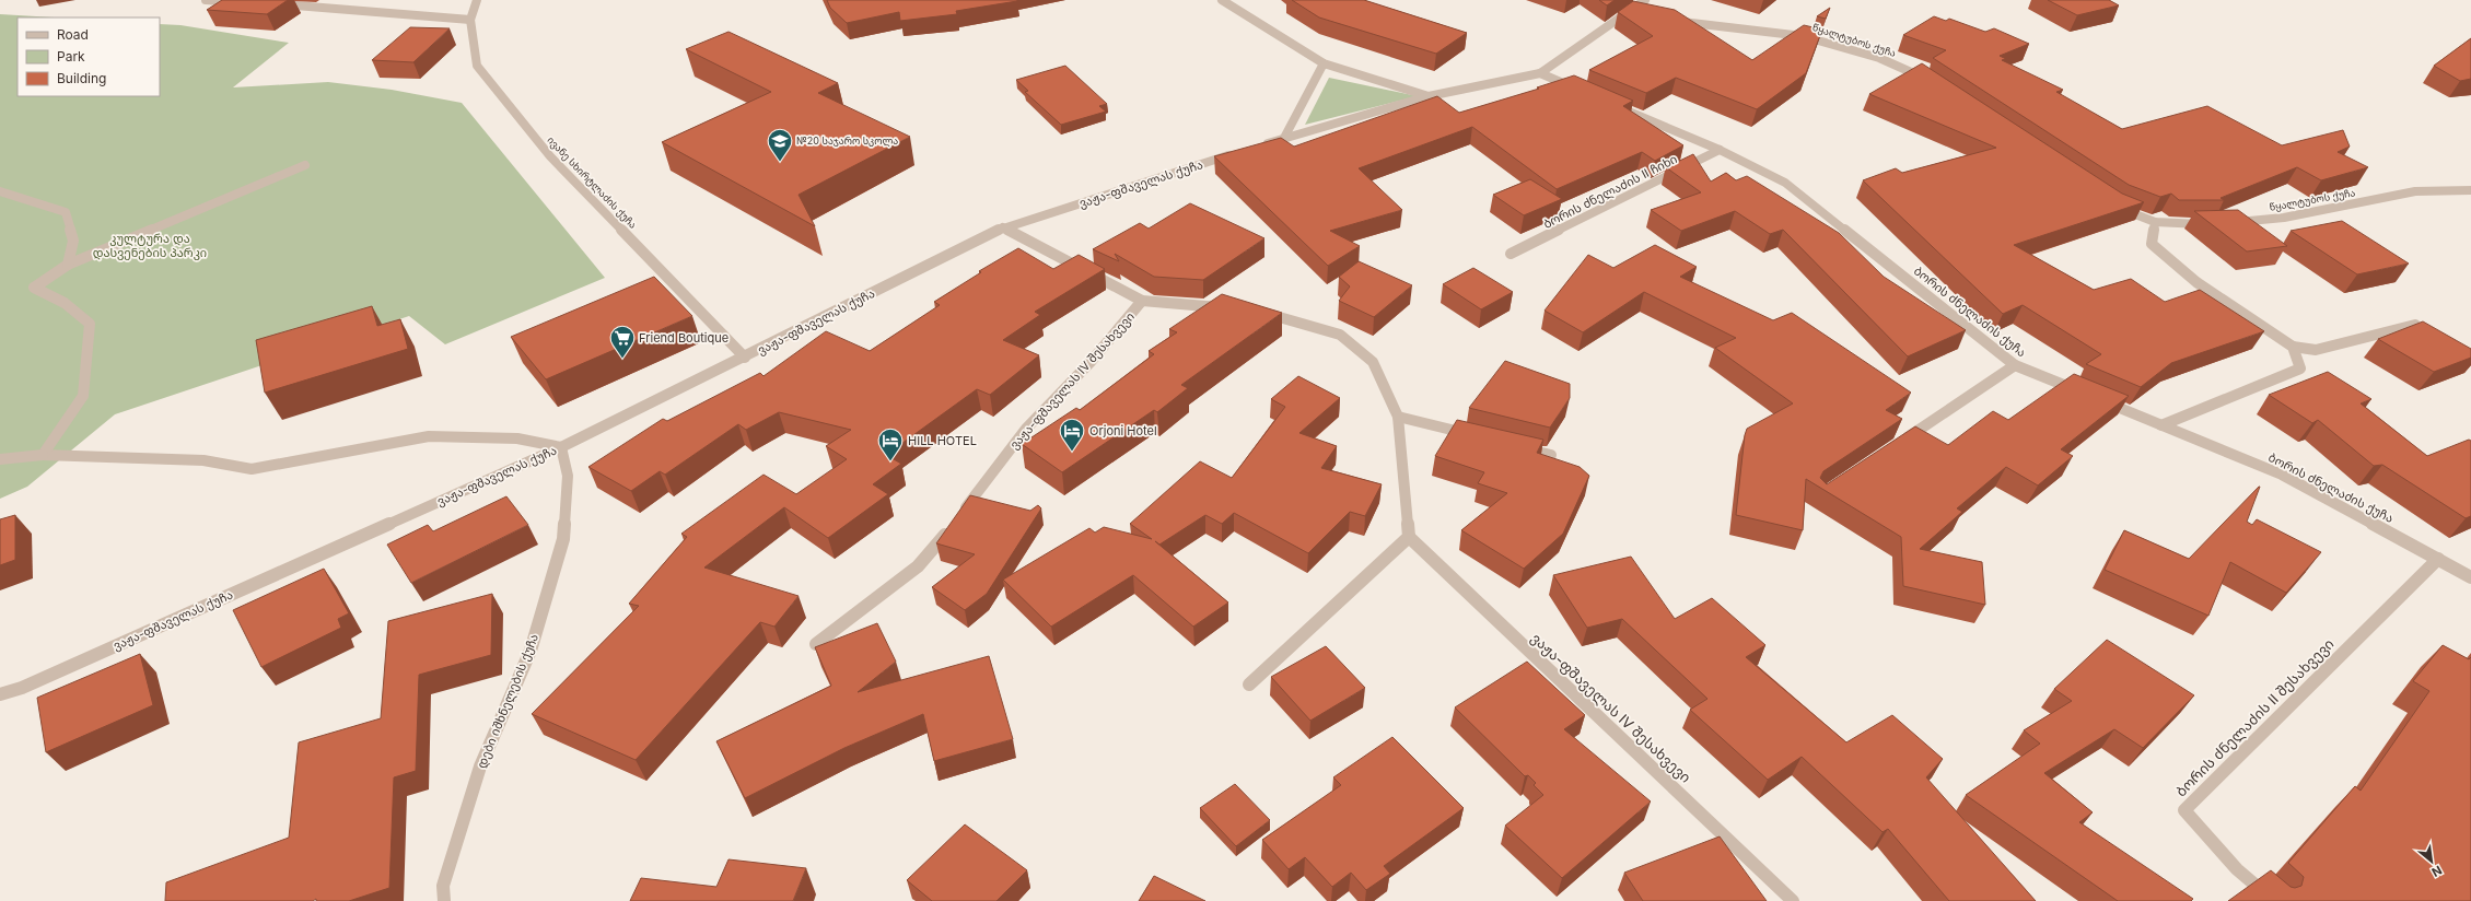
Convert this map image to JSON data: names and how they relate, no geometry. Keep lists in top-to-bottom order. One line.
{"streets":{"street":["წყალტუბოს ქუჩა","ივანე სხირტლაძის ქუჩა","ვაჟა-ფშაველას ქუჩა","ბორის ძნელაძის II ჩიხი","ბორის ძნელაძის ქუჩა","ვაჟა-ფშაველას IV შესახვევი","დები იშხნელების ქუჩა","ბორის ძნელაძის II შესახვევი"]},"crossings":[["ივანე სხირტლაძის ქუჩა","ვაჟა-ფშაველას ქუჩა"],["ვაჟა-ფშაველას ქუჩა","ვაჟა-ფშაველას IV შესახვევი"],["ვაჟა-ფშაველას ქუჩა","დები იშხნელების ქუჩა"],["ბორის ძნელაძის II ჩიხი","ბორის ძნელაძის ქუჩა"],["ბორის ძნელაძის ქუჩა","ბორის ძნელაძის II შესახვევი"]],"parks":["კულტურა და დასვენების პარკი"],"places":{"school or university":["№20 საჯარო სკოლა"],"supermarket":["Friend Boutique"],"hotel":["Orjoni Hotel","HILL HOTEL"]},"legend":["Road","Park","Building"],"north":"bottom right"}
